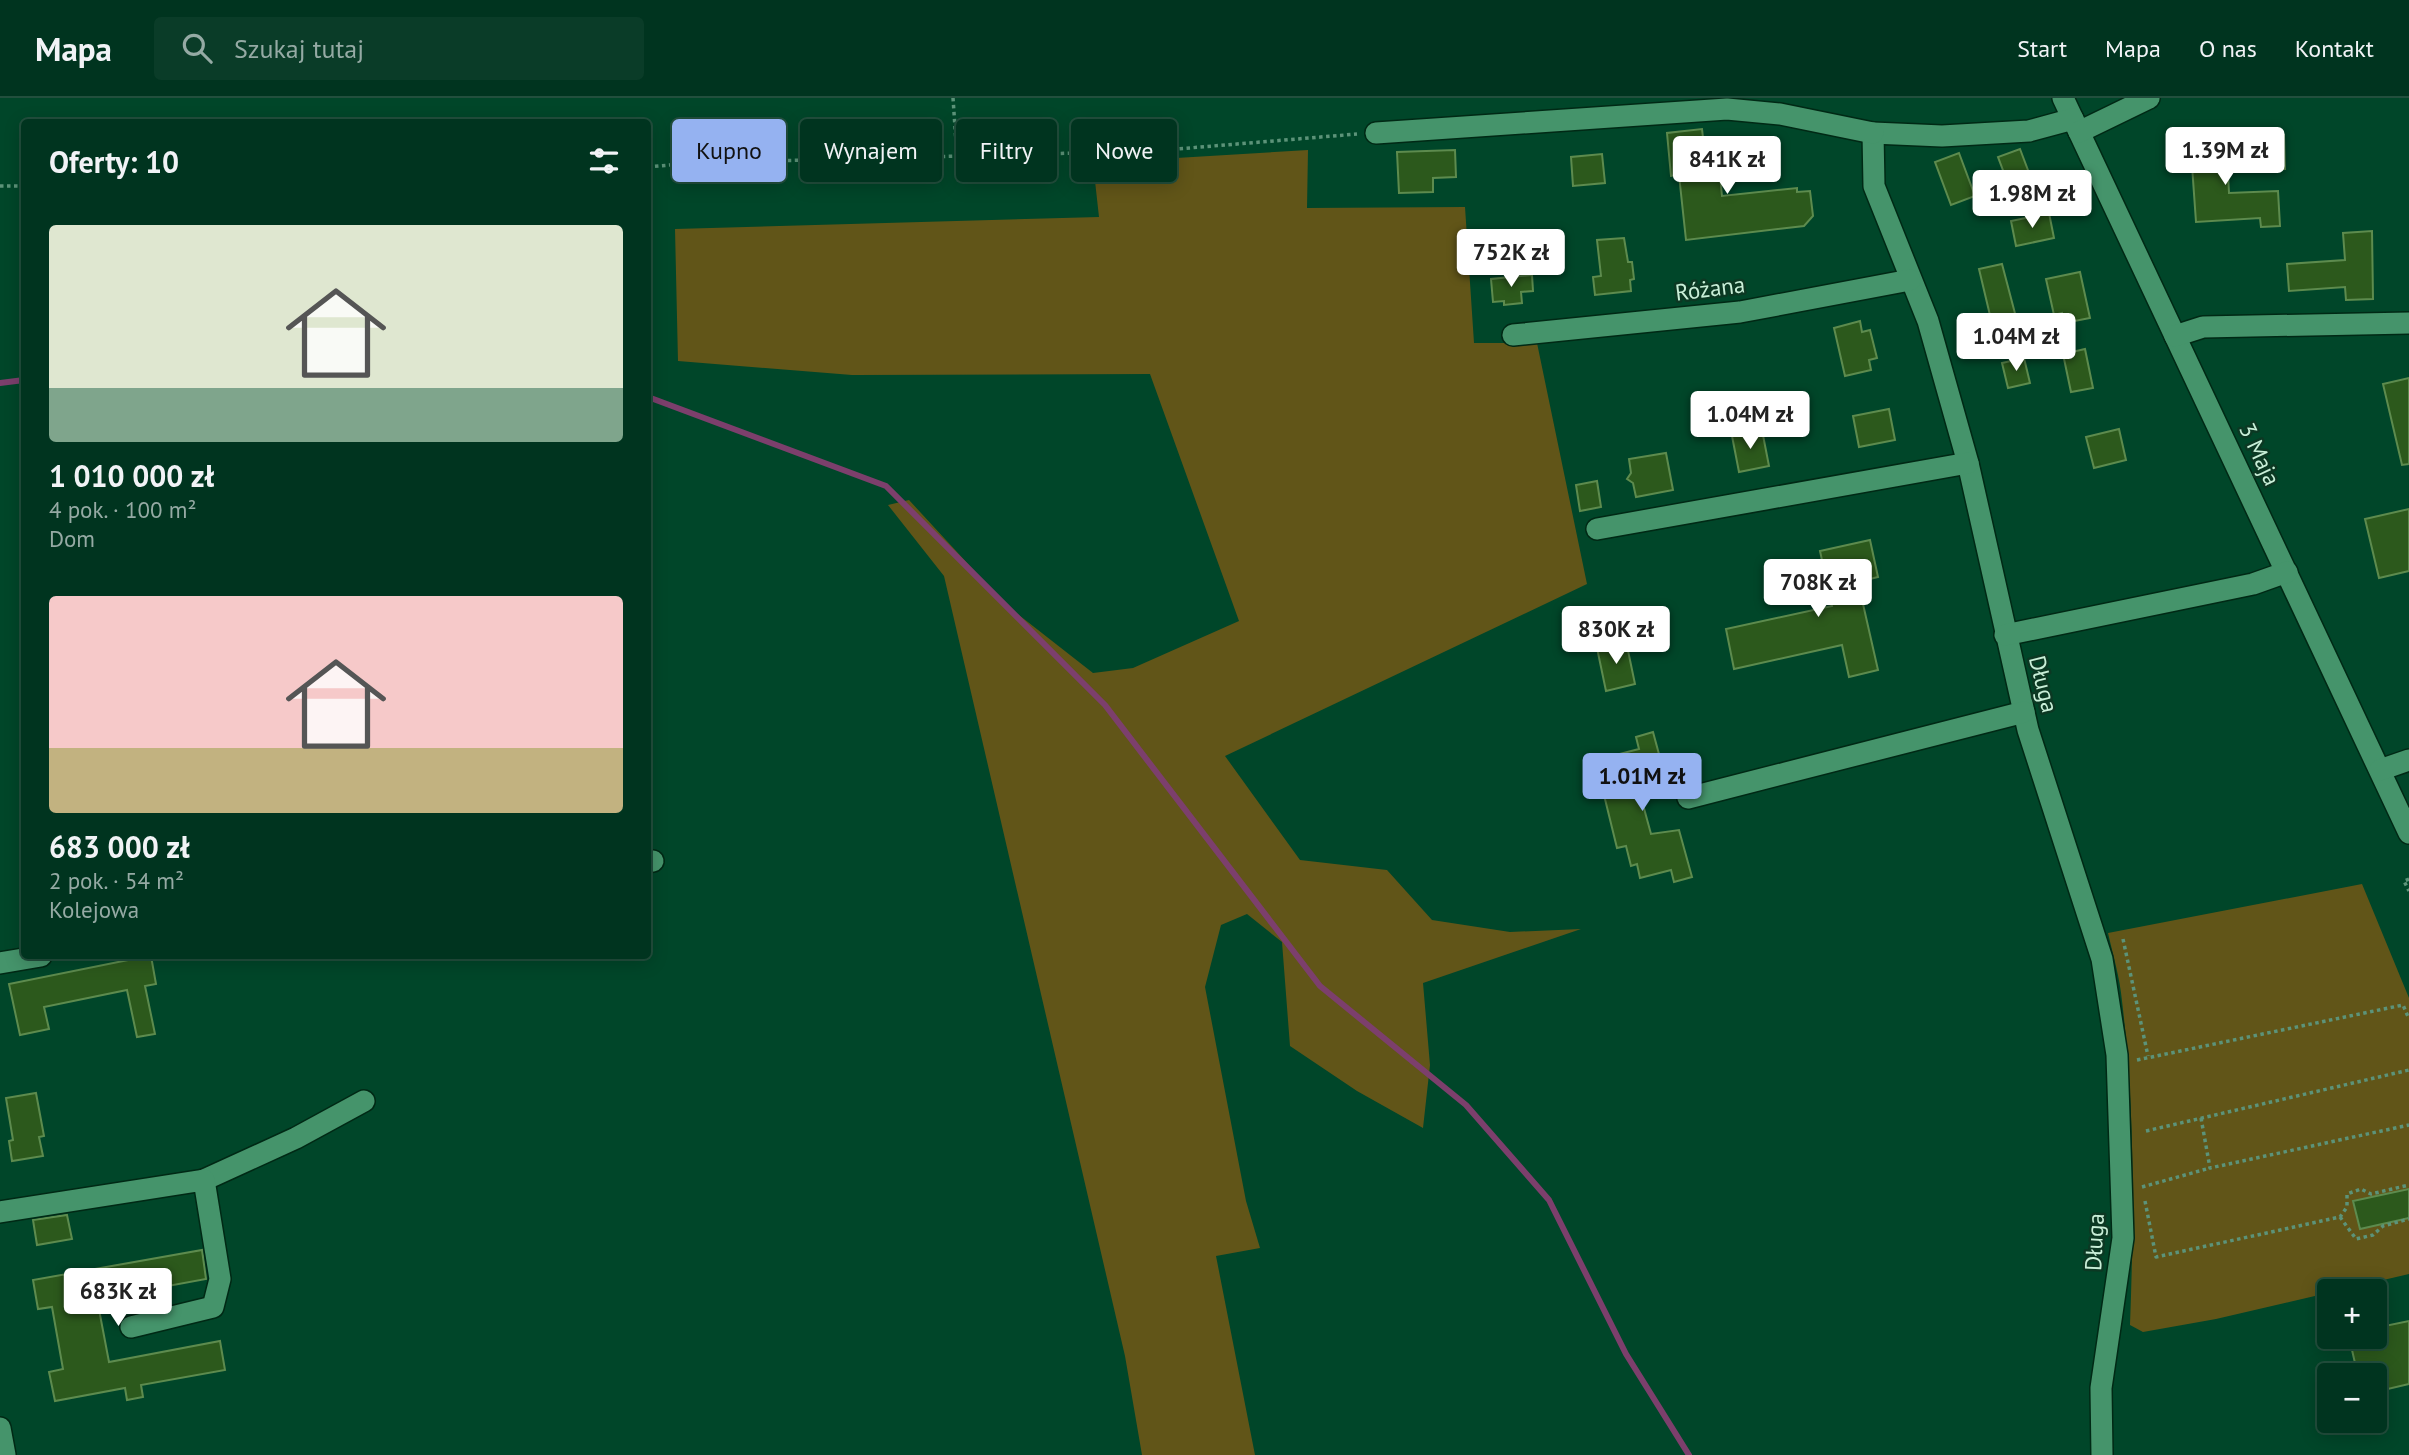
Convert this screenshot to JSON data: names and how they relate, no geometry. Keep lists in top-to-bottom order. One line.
{"streets":{"street":["Różana","3 Maja","Długa"]},"crossings":[["Różana","Długa"]],"page":{"header":"Mapa","search":"Szukaj tutaj","nav":["Start","Mapa","O nas","Kontakt"],"chip":["Kupno","Wynajem","Filtry","Nowe"],"heading":"Oferty: 10","price":["1.39M zł","841K zł","1.98M zł","752K zł","1.04M zł","1.04M zł","708K zł","830K zł","1.01M zł","683K zł"],"list":[{"name":"1 010 000 zł","note":"4 pok. · 100 m² · Dom"},{"name":"683 000 zł","note":"2 pok. · 54 m² · Kolejowa"}],"map_buttons":["+","−"]}}
